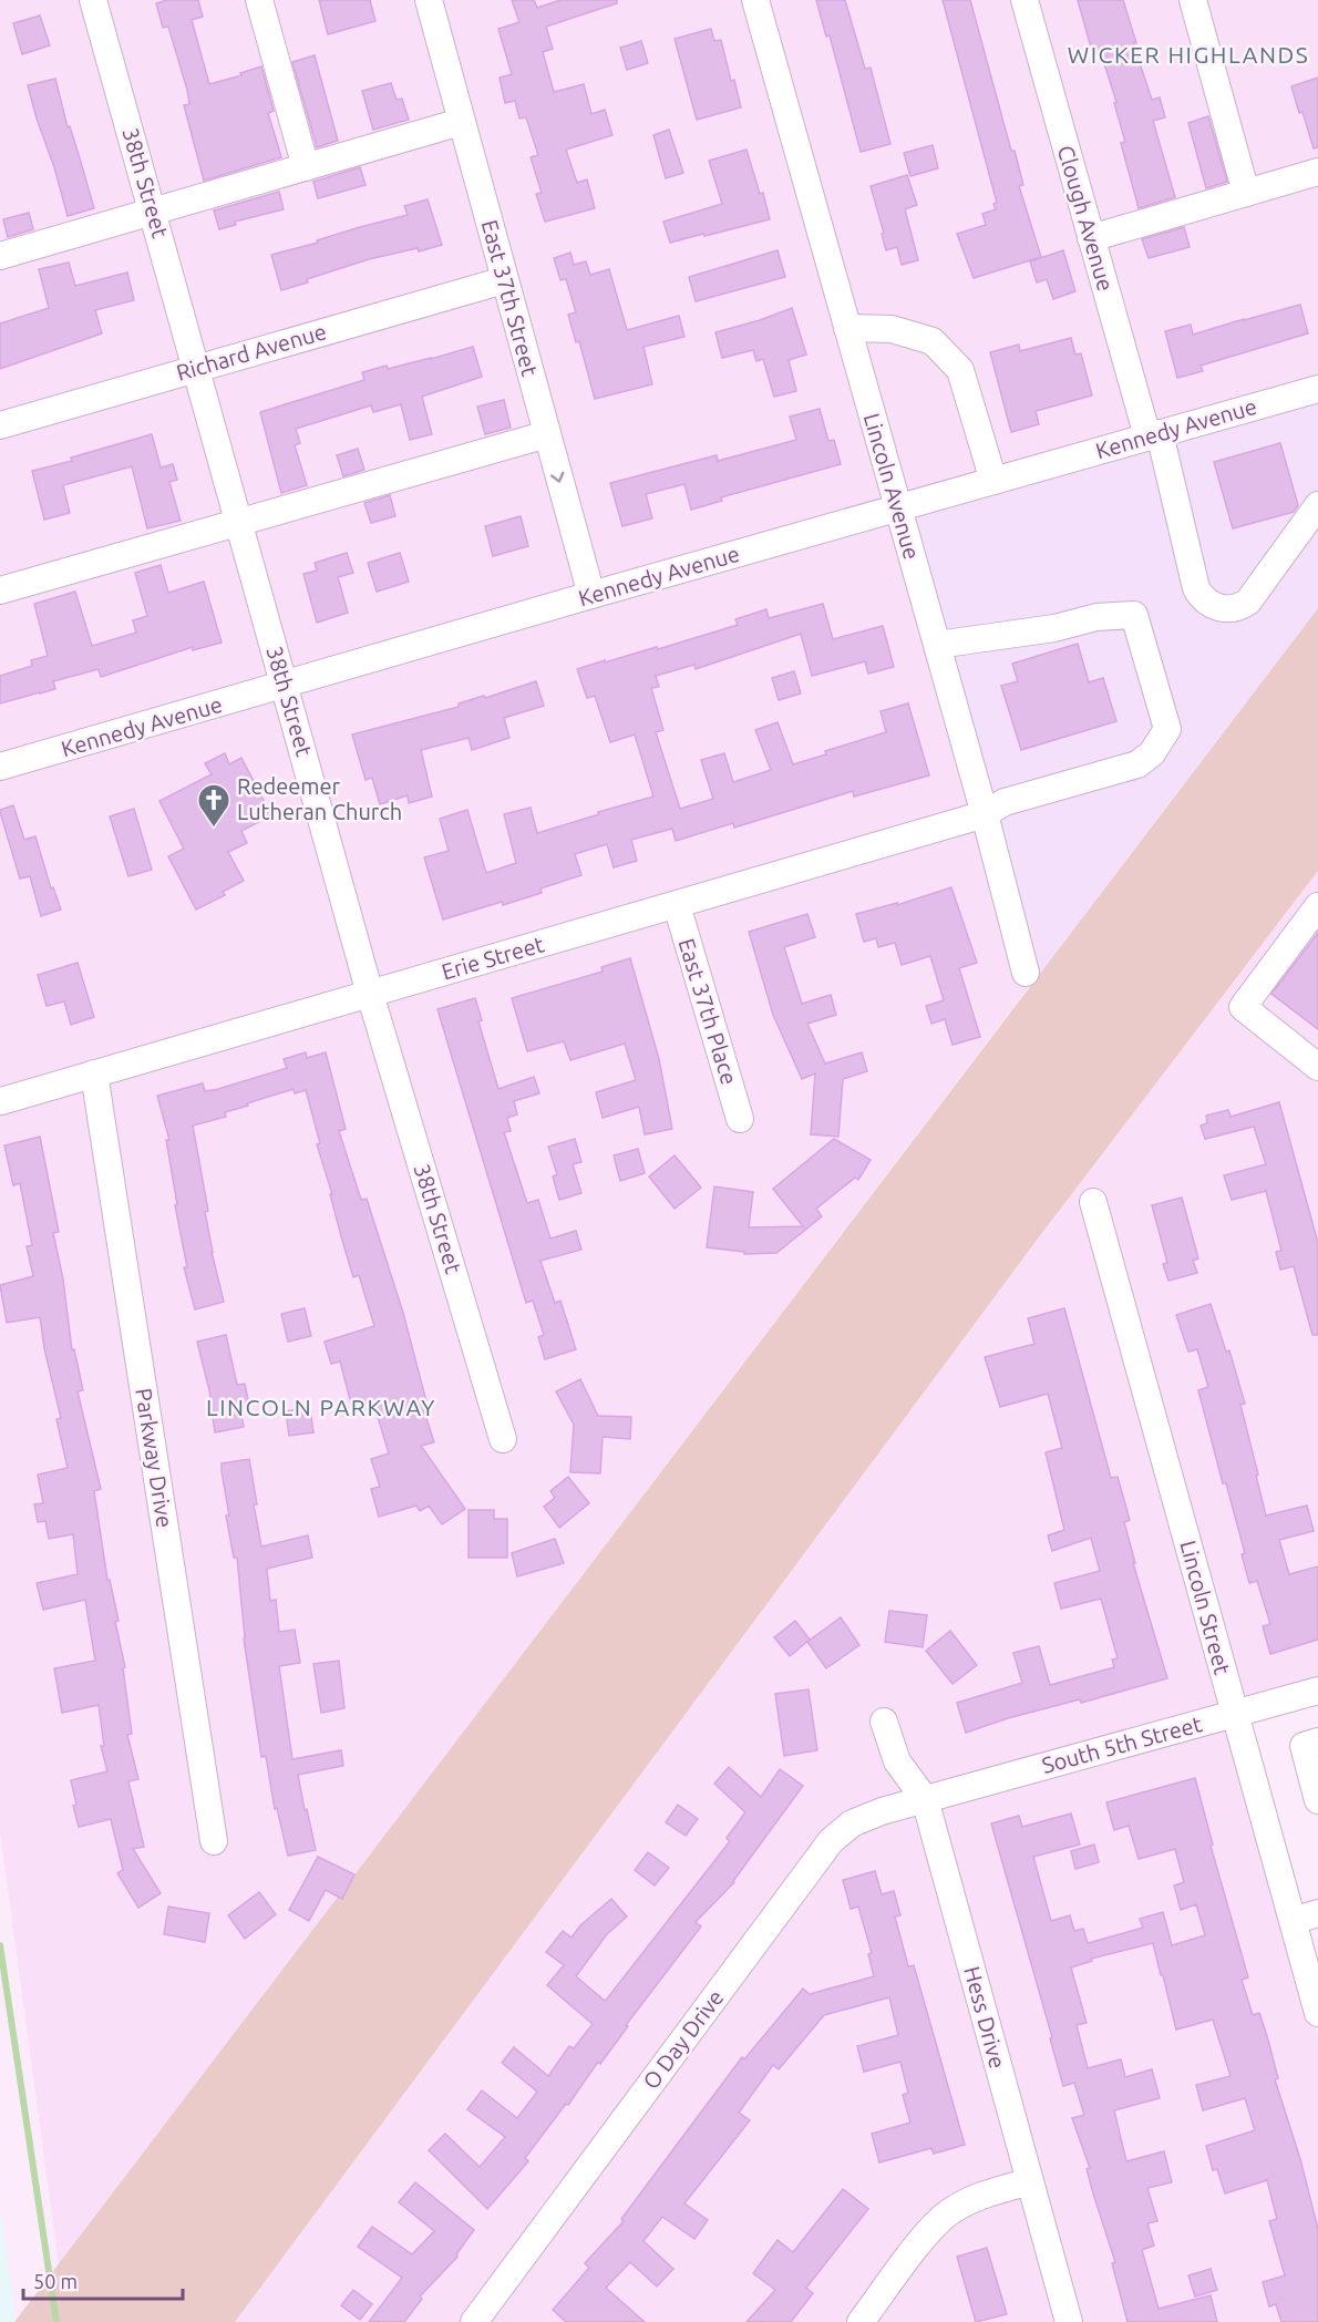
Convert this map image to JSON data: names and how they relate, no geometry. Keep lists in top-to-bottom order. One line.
{"streets":{"street":["38th Street","Clough Avenue","East 37th Street","Richard Avenue","Kennedy Avenue","Lincoln Avenue","Erie Street","East 37th Place","Parkway Drive","Lincoln Street","South 5th Street","Hess Drive","O Day Drive"]},"crossings":[["38th Street","Richard Avenue"],["38th Street","Kennedy Avenue"],["38th Street","Erie Street"],["Clough Avenue","Kennedy Avenue"],["East 37th Street","Richard Avenue"],["East 37th Street","Kennedy Avenue"],["Kennedy Avenue","Lincoln Avenue"],["Lincoln Avenue","Erie Street"],["Erie Street","East 37th Place"],["Erie Street","Parkway Drive"],["Lincoln Street","South 5th Street"],["South 5th Street","Hess Drive"],["South 5th Street","O Day Drive"],["Hess Drive","O Day Drive"]],"districts":["WICKER HIGHLANDS","LINCOLN PARKWAY"],"places":{"church":["Redeemer Lutheran Church"]},"scale_bar":"50 m"}
